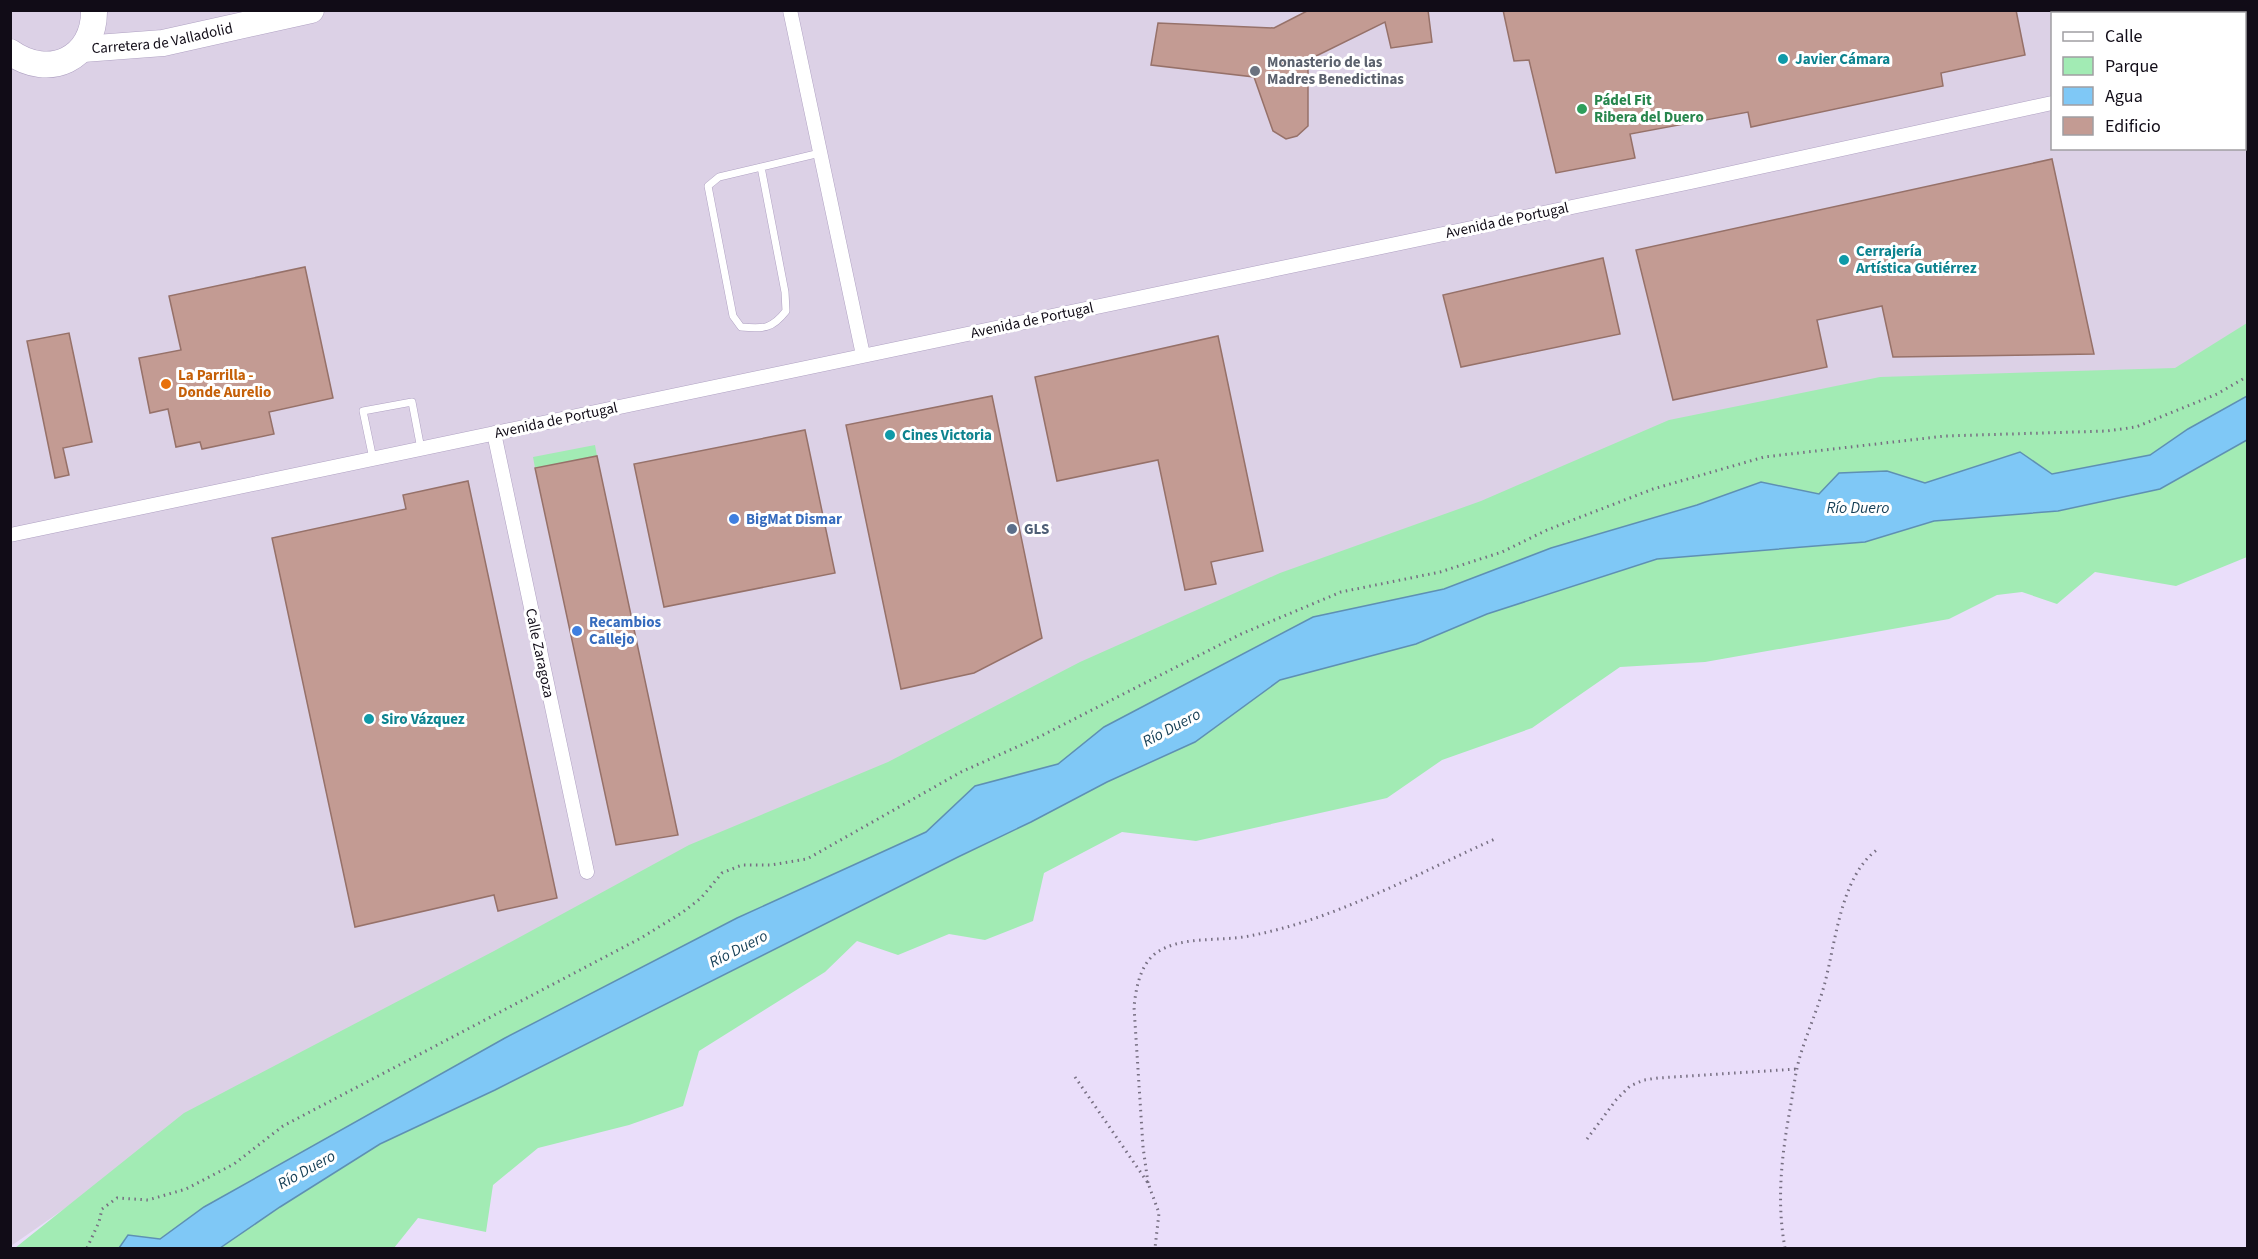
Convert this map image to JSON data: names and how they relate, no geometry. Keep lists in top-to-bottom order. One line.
{"streets":{"highway":["Carretera de Valladolid"],"street":["Avenida de Portugal","Calle Zaragoza"]},"crossings":[["Avenida de Portugal","Calle Zaragoza"]],"water":["Río Duero"],"places":["Javier Cámara","Monasterio de las Madres Benedictinas","Pádel Fit Ribera del Duero","Cerrajería Artística Gutiérrez","La Parrilla - Donde Aurelio","Cines Victoria","BigMat Dismar","GLS","Recambios Callejo","Siro Vázquez"],"legend":["Calle","Parque","Agua","Edificio"]}
